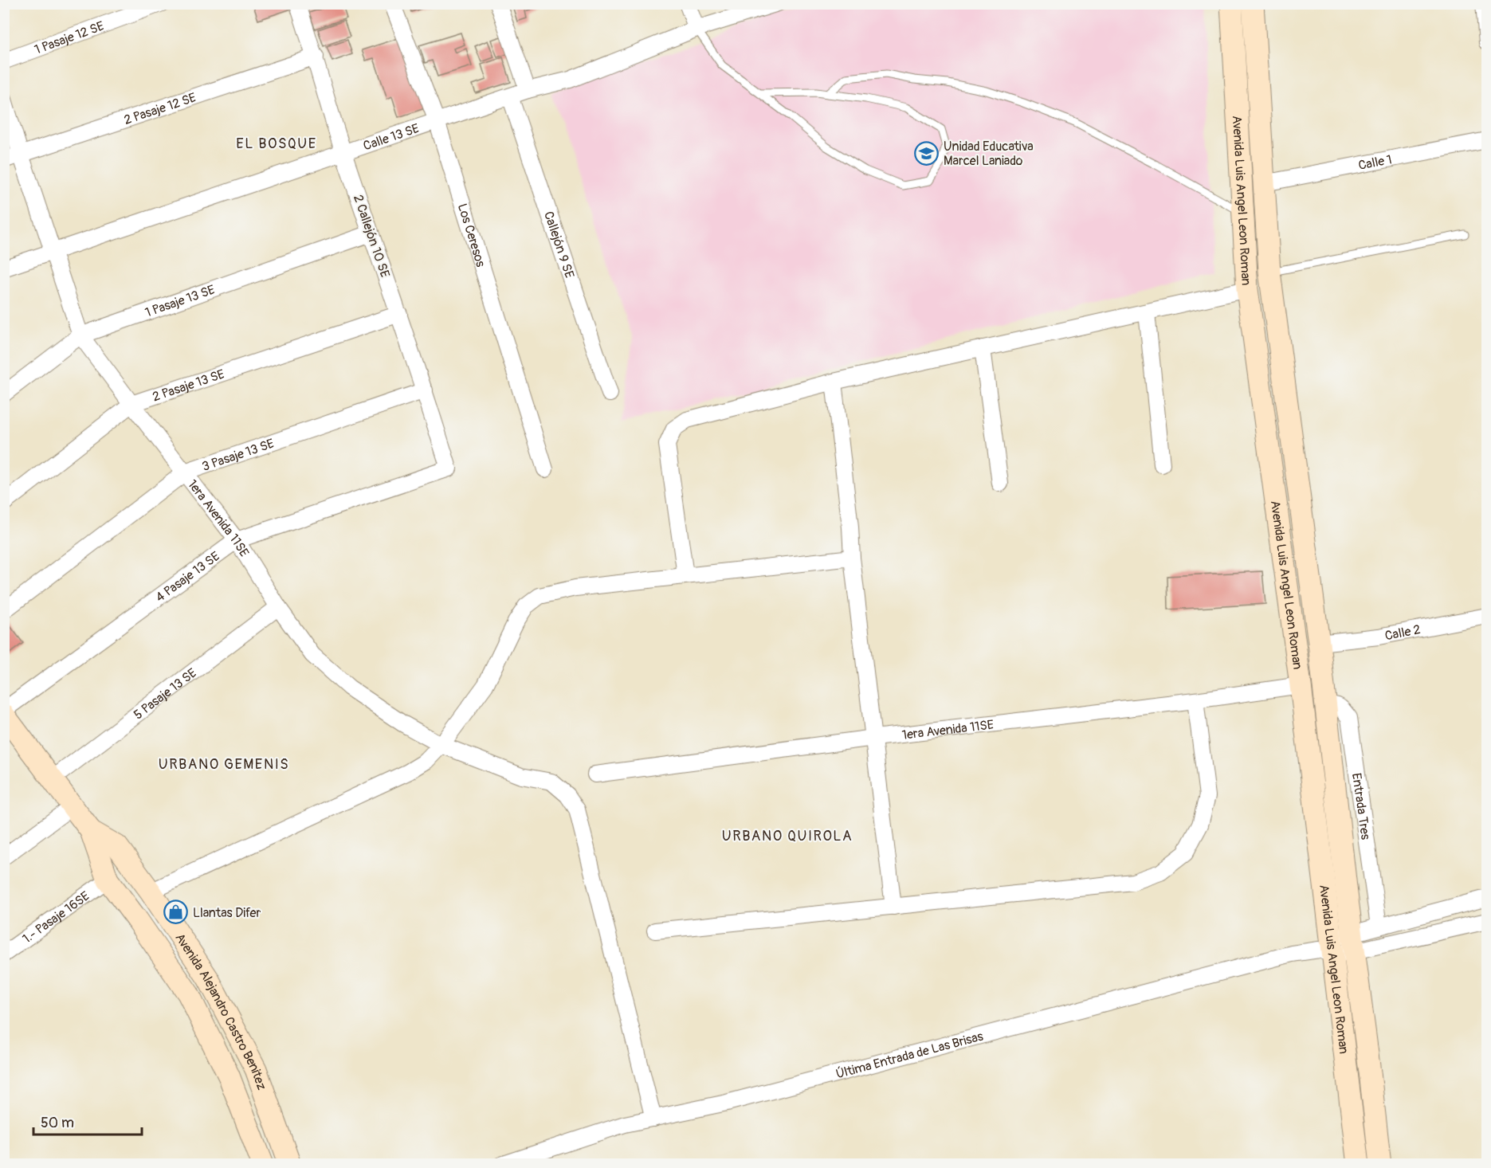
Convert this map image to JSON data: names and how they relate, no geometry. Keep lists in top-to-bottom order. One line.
{"streets":{"main road":["Avenida Luis Angel Leon Roman","Avenida Alejandro Castro Benitez"],"street":["1 Pasaje 12 SE","2 Pasaje 12 SE","Calle 13 SE","Calle 1","Los Ceresos","2 Callejón 10 SE","Callejón 9 SE","1 Pasaje 13 SE","2 Pasaje 13 SE","3 Pasaje 13 SE","1era Avenida 11SE","4 Pasaje 13 SE","Calle 2","5 Pasaje 13 SE","Entrada Tres","1.- Pasaje 16SE","Última Entrada de Las Brisas"]},"crossings":[["2 Pasaje 12 SE","2 Callejón 10 SE"],["2 Pasaje 12 SE","1era Avenida 11SE"],["Calle 13 SE","Los Ceresos"],["Calle 13 SE","2 Callejón 10 SE"],["Calle 13 SE","Callejón 9 SE"],["Calle 13 SE","1era Avenida 11SE"],["Calle 1","Avenida Luis Angel Leon Roman"],["Avenida Luis Angel Leon Roman","1era Avenida 11SE"],["Avenida Luis Angel Leon Roman","Calle 2"],["Avenida Luis Angel Leon Roman","Entrada Tres"],["Avenida Luis Angel Leon Roman","Última Entrada de Las Brisas"],["2 Callejón 10 SE","1 Pasaje 13 SE"],["2 Callejón 10 SE","2 Pasaje 13 SE"],["2 Callejón 10 SE","3 Pasaje 13 SE"],["2 Callejón 10 SE","4 Pasaje 13 SE"],["1 Pasaje 13 SE","1era Avenida 11SE"],["2 Pasaje 13 SE","1era Avenida 11SE"],["3 Pasaje 13 SE","1era Avenida 11SE"],["1era Avenida 11SE","4 Pasaje 13 SE"],["1era Avenida 11SE","5 Pasaje 13 SE"],["1era Avenida 11SE","Última Entrada de Las Brisas"],["4 Pasaje 13 SE","Avenida Alejandro Castro Benitez"],["5 Pasaje 13 SE","Avenida Alejandro Castro Benitez"],["Entrada Tres","Última Entrada de Las Brisas"],["1.- Pasaje 16SE","Avenida Alejandro Castro Benitez"]],"districts":["EL BOSQUE","URBANO GEMENIS","URBANO QUIROLA"],"places":{"school or university":["Unidad Educativa Marcel Laniado"],"shop":["Llantas Difer"]},"scale_bar":"50 m"}
